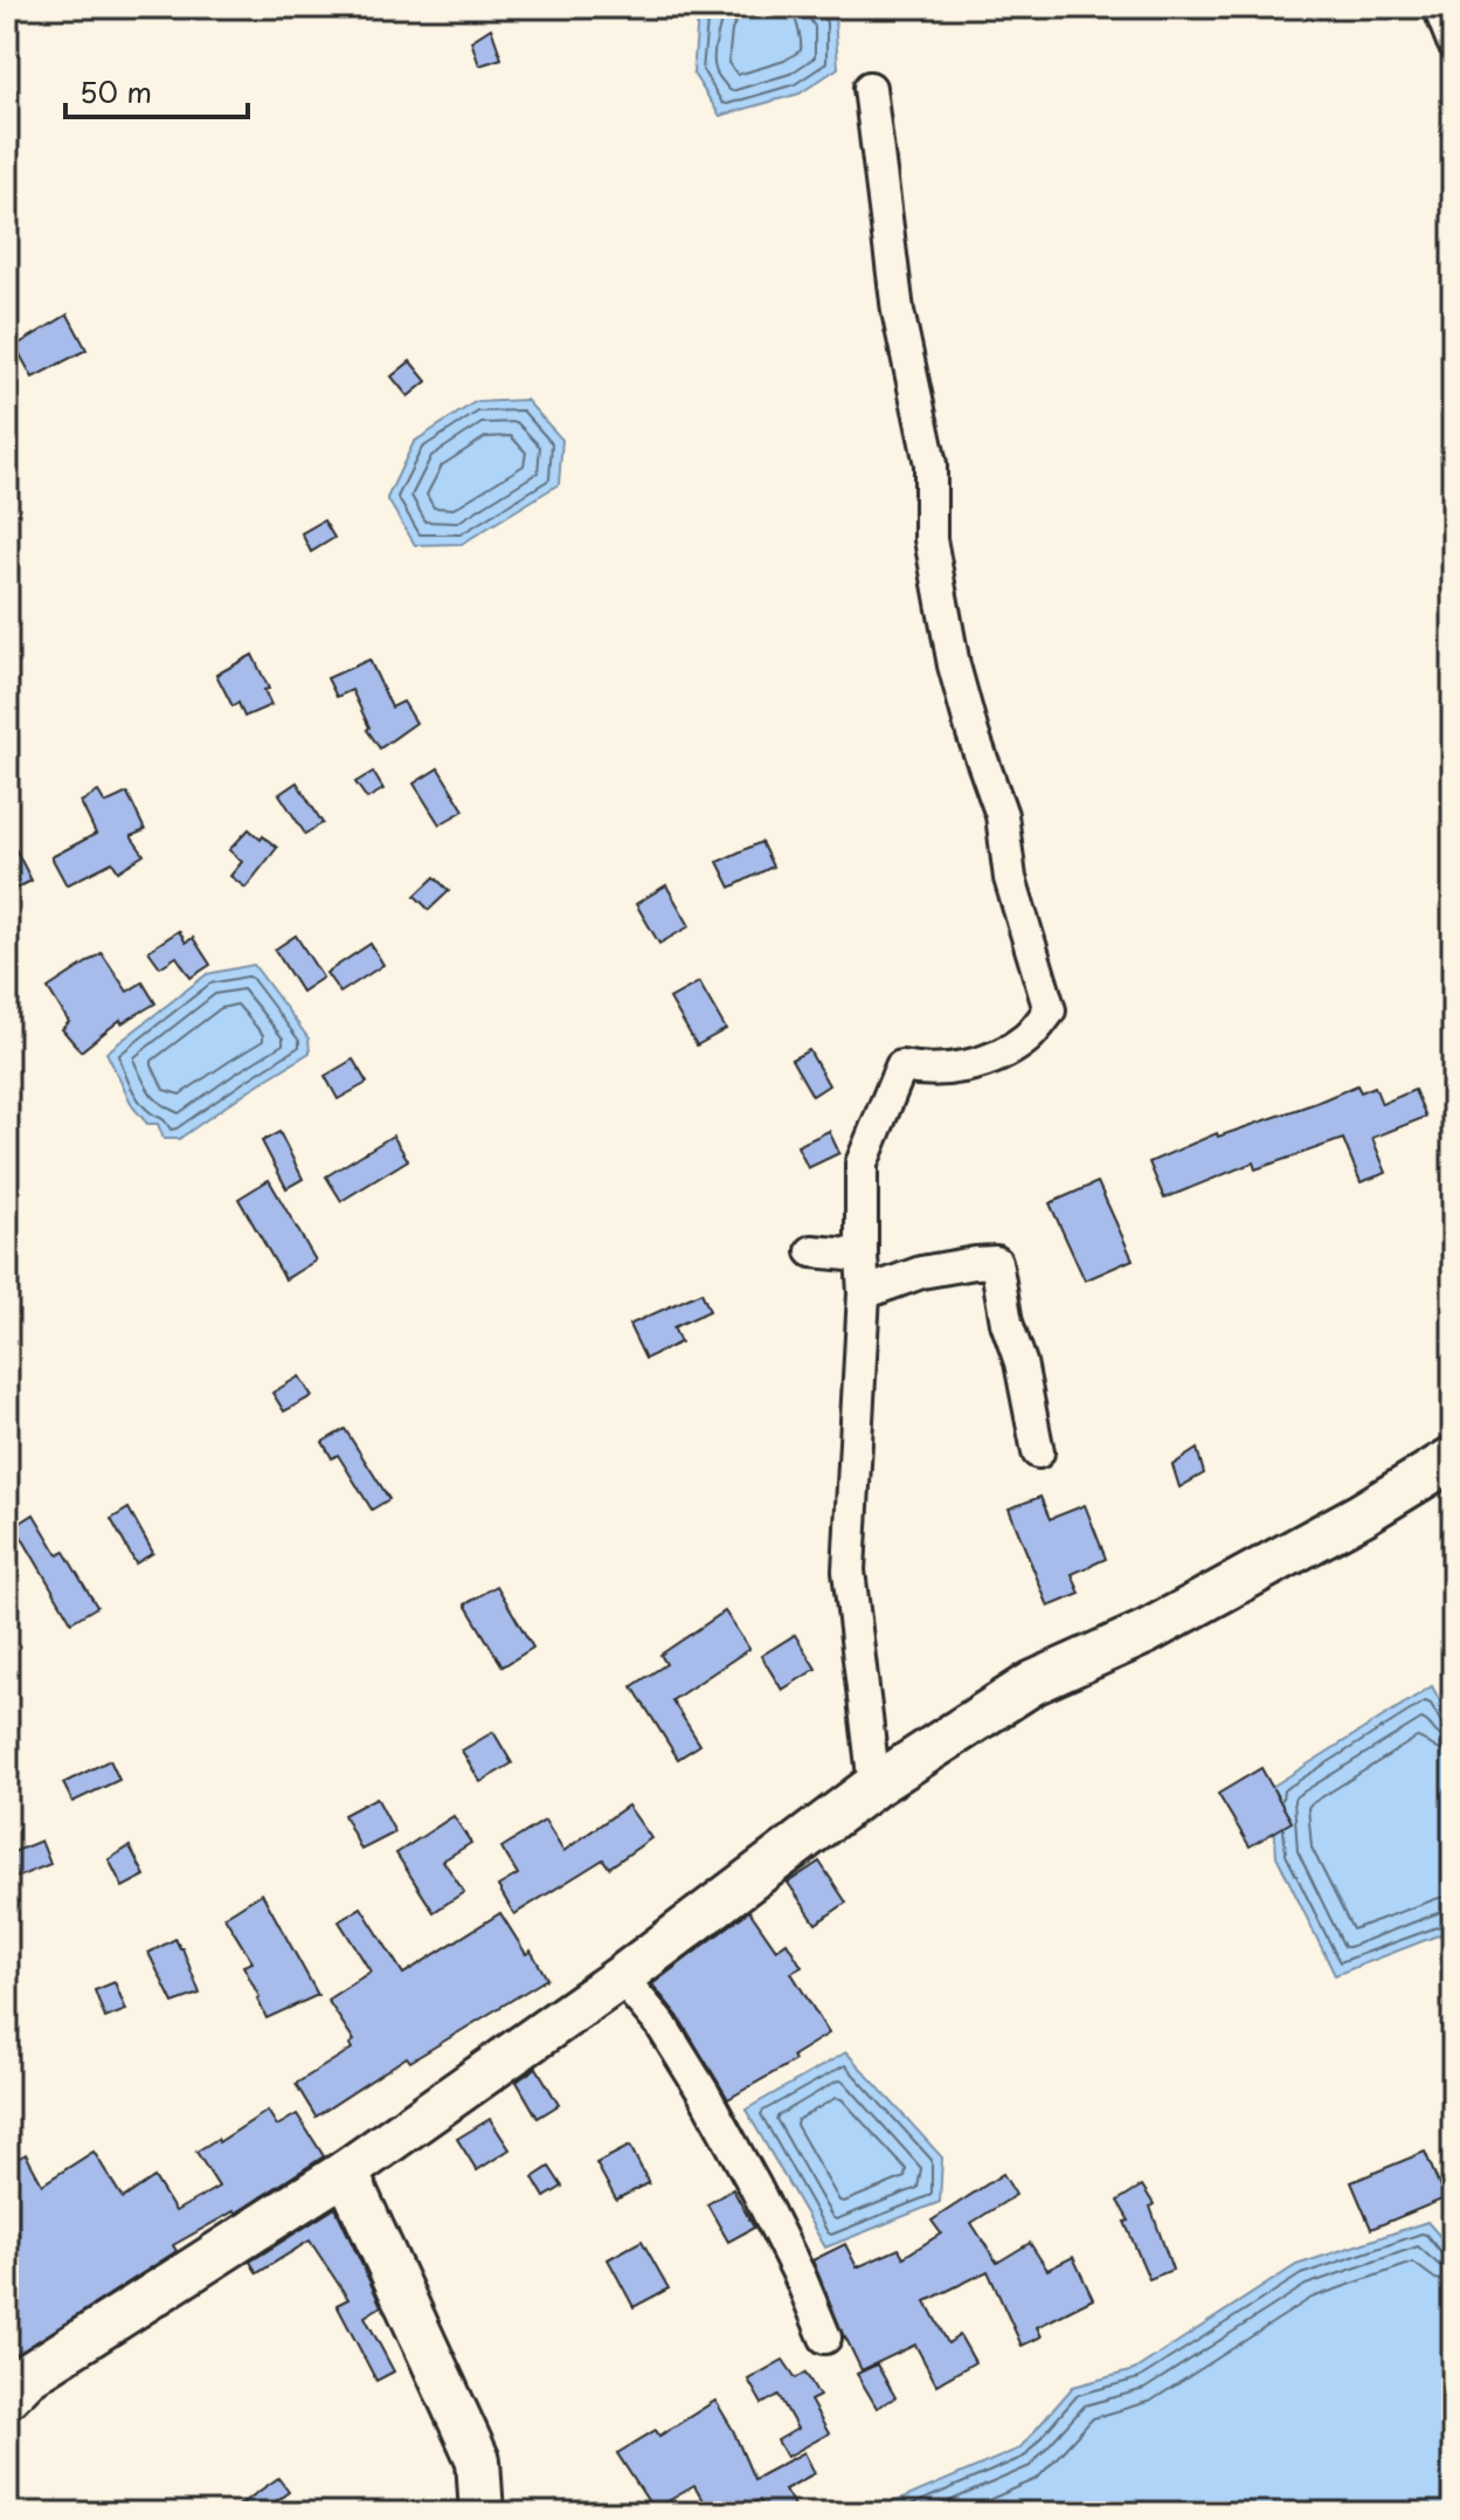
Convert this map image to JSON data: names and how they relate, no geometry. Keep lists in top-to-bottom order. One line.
{"scale_bar":"50 m"}
